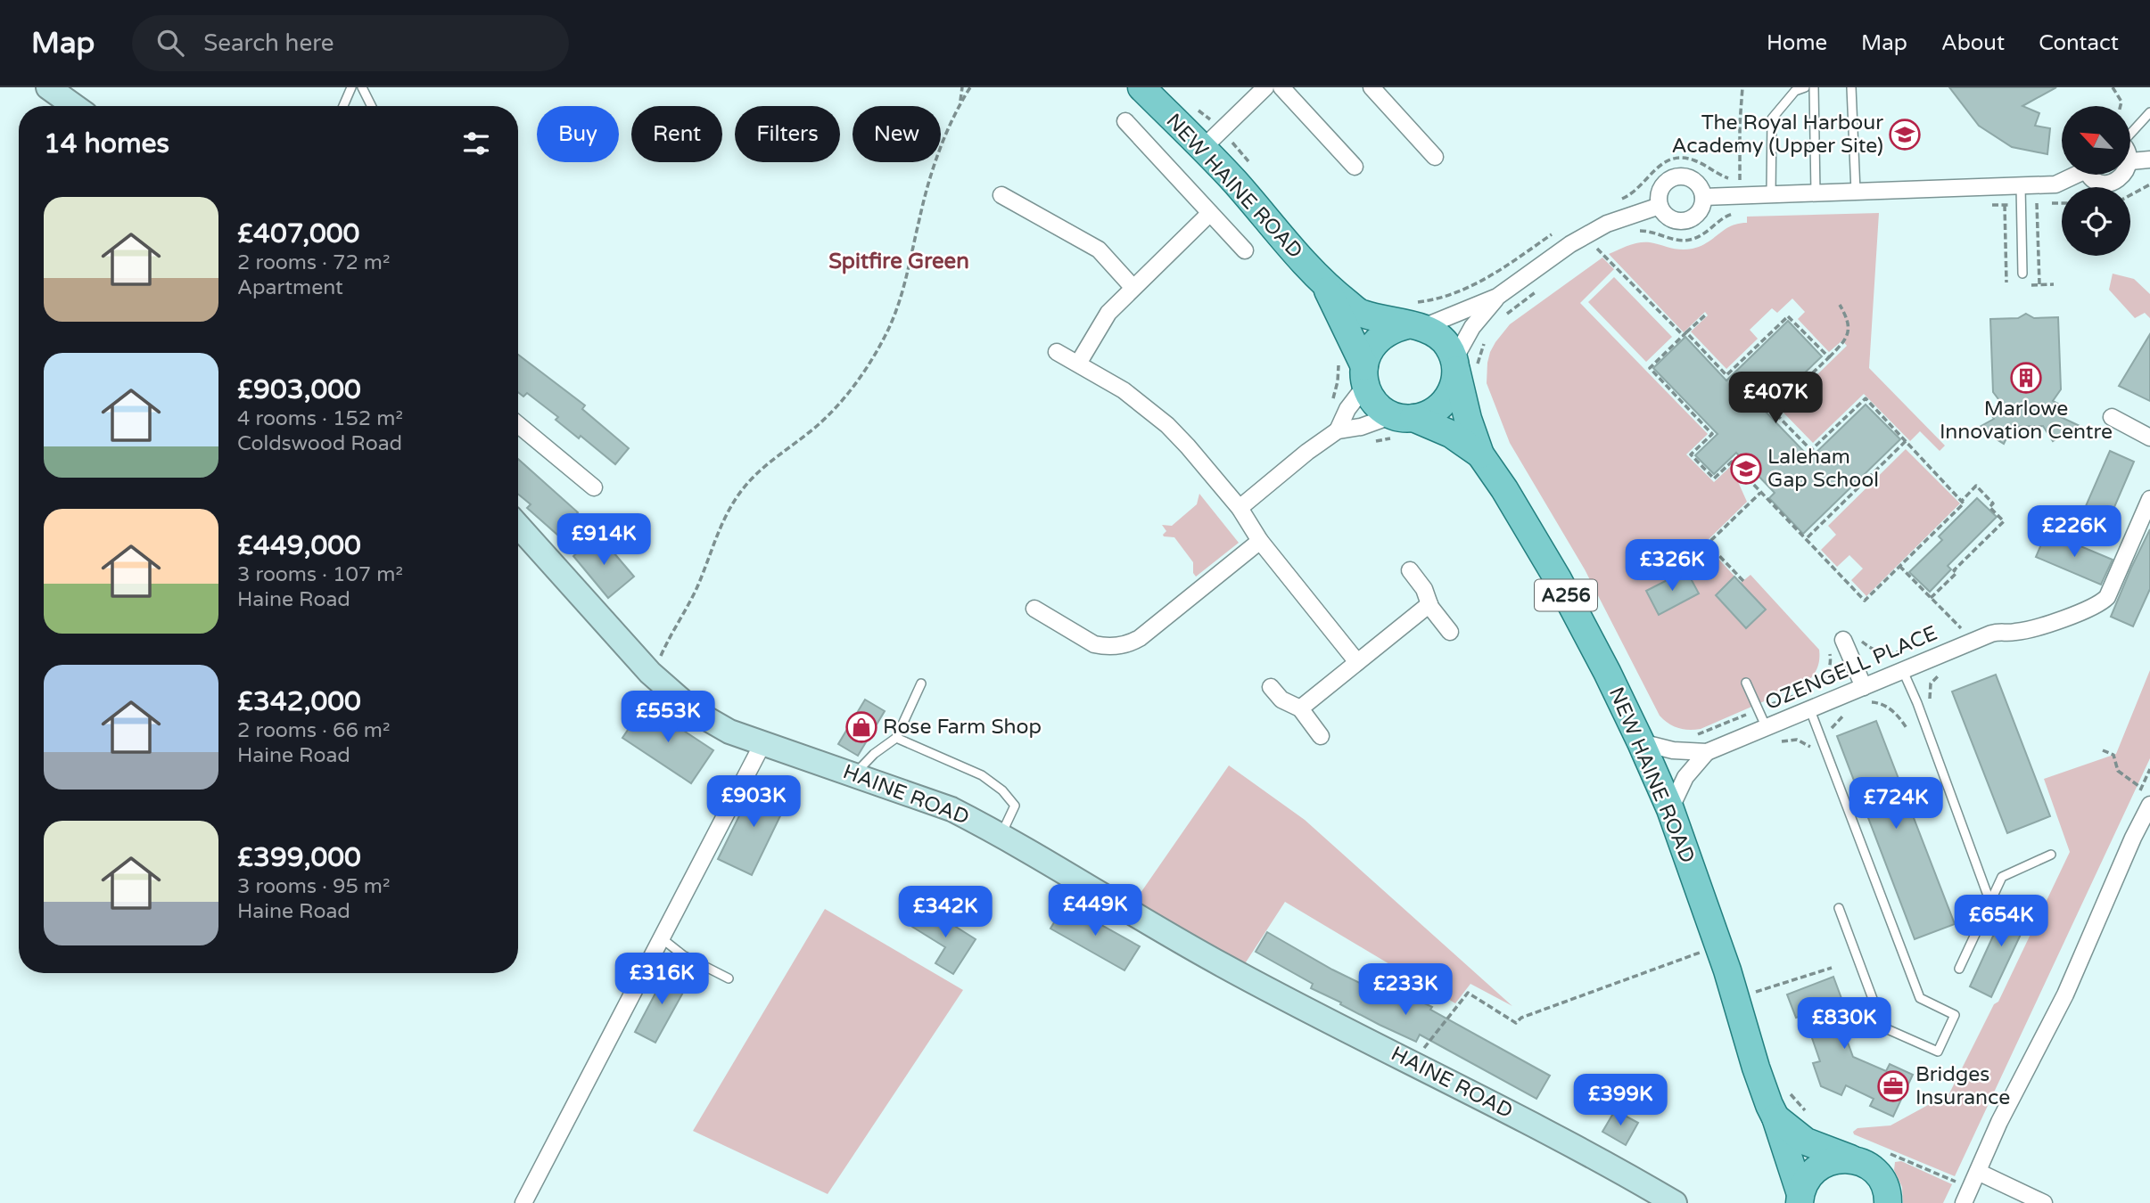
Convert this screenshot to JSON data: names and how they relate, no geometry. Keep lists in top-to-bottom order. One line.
{"streets":{"main road":["NEW HAINE ROAD","A256"],"street":["OZENGELL PLACE","HAINE ROAD"]},"crossings":[["NEW HAINE ROAD","OZENGELL PLACE"]],"districts":["Spitfire Green"],"places":{"school or university":["The Royal Harbour Academy (Upper Site)","Laleham Gap School"],"building":["Marlowe Innovation Centre"],"shop":["Rose Farm Shop"],"office":["Bridges Insurance"]},"north":"top left","page":{"header":"Map","search":"Search here","nav":["Home","Map","About","Contact"],"chip":["Buy","Rent","Filters","New"],"heading":"14 homes","list":[{"name":"£407,000","note":"2 rooms · 72 m² · Apartment"},{"name":"£903,000","note":"4 rooms · 152 m² · Coldswood Road"},{"name":"£449,000","note":"3 rooms · 107 m² · Haine Road"},{"name":"£342,000","note":"2 rooms · 66 m² · Haine Road"},{"name":"£399,000","note":"3 rooms · 95 m² · Haine Road"}],"price":["£407K","£226K","£914K","£326K","£553K","£903K","£724K","£449K","£342K","£654K","£316K","£233K","£830K","£399K"]}}
